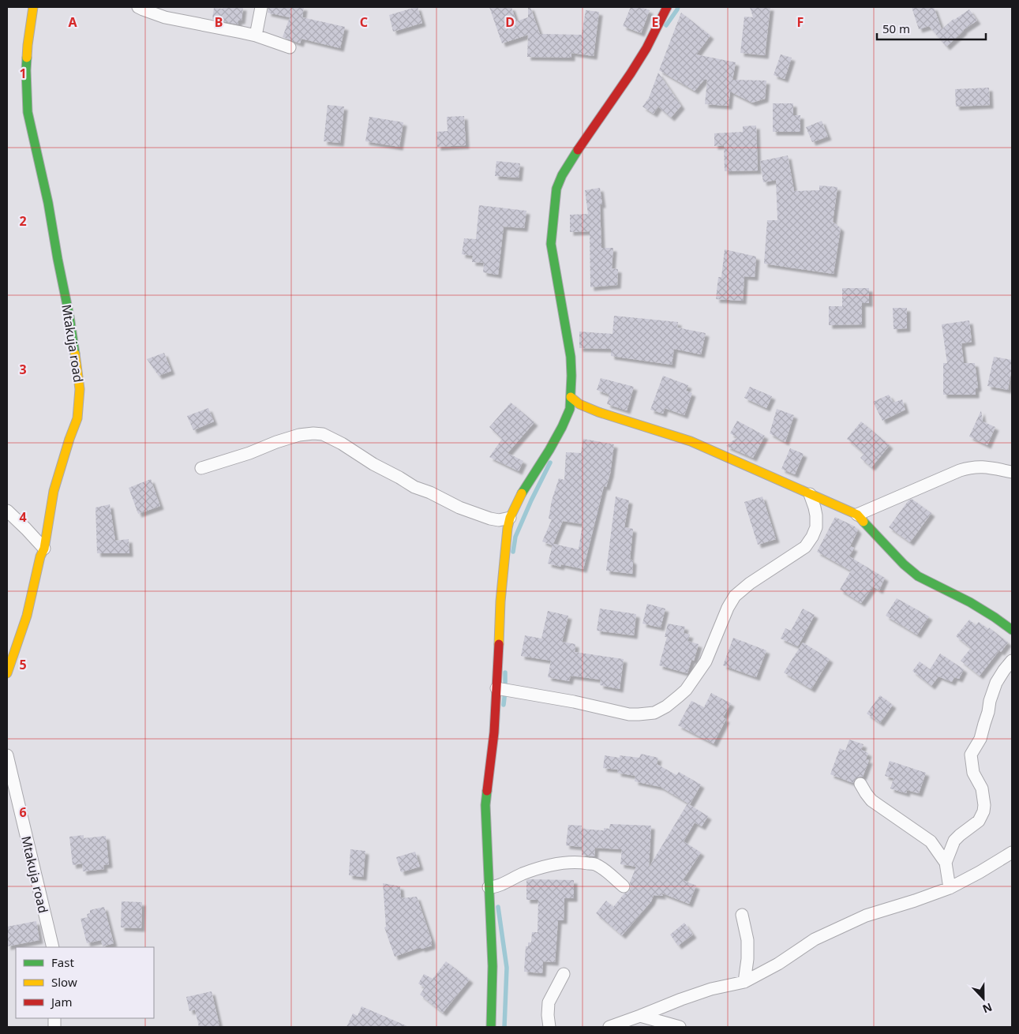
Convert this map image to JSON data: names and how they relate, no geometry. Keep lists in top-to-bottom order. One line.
{"streets":{"street":["Mtakuja road"]},"legend":["Fast","Slow","Jam"],"scale_bar":"50 m","north":"bottom","grid":{"columns":["A","B","C","D","E","F"],"rows":["1","2","3","4","5","6"]}}
